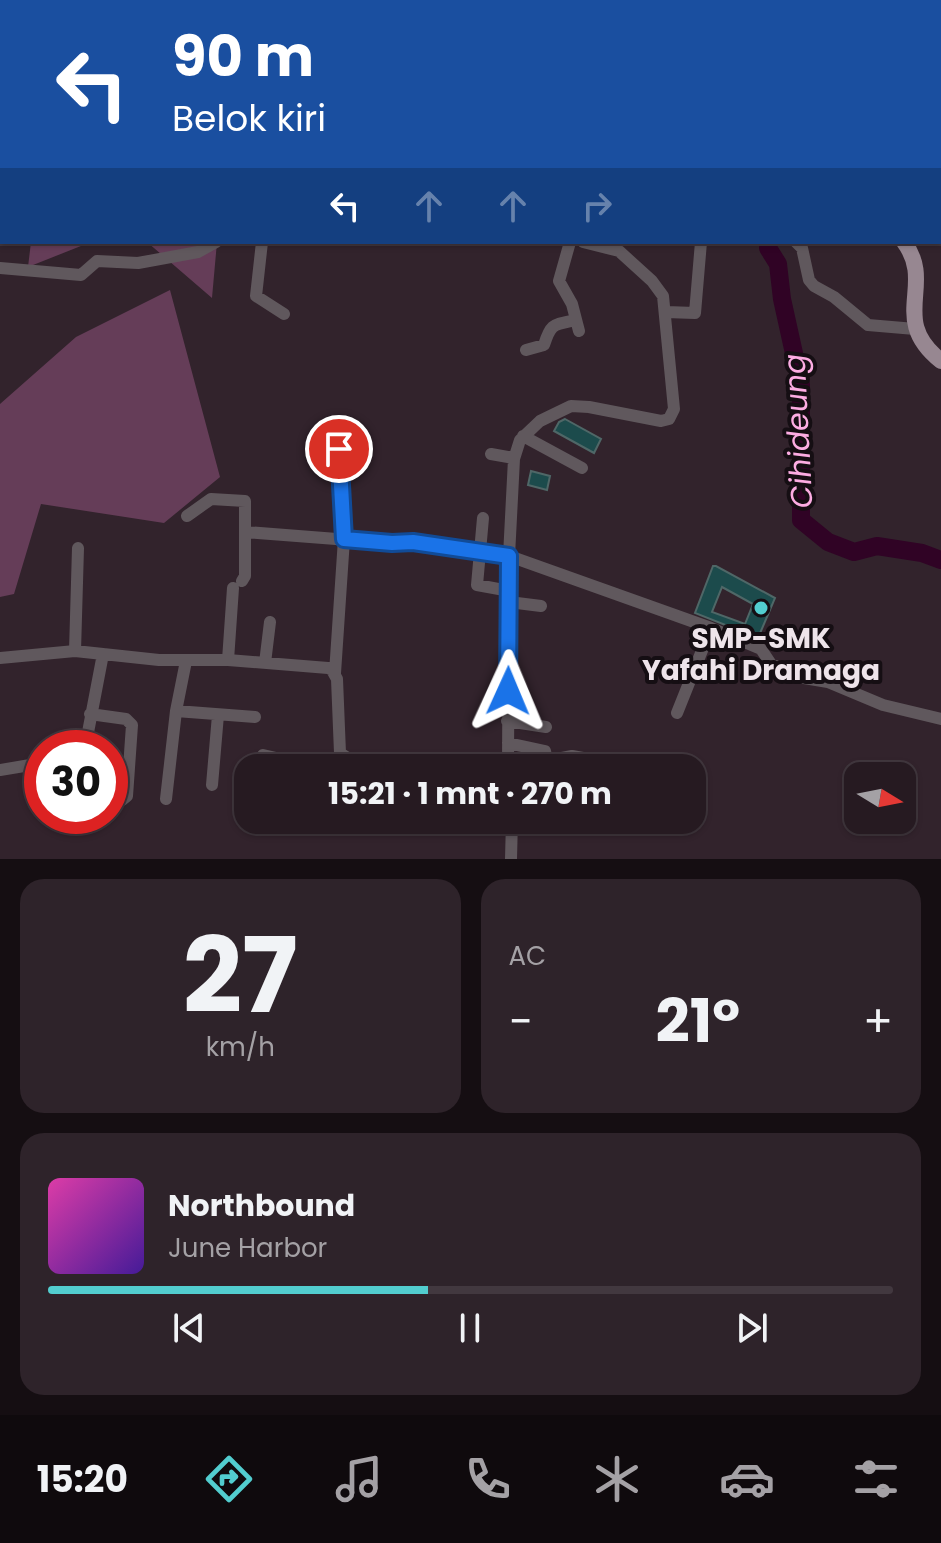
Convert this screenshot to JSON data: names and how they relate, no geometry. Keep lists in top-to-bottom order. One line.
{"water":["Cihideung"],"places":["SMP-SMK Yafahi Dramaga"],"north":"right","page":{"turn":["90 m","Belok kiri"],"limit":"30","trip":"15:21 · 1 mnt · 270 m","tile":[["27","km/h"],"AC"],"heat":["−","21°","+"],"song":["Northbound","June Harbor"],"tabs":"15:20"}}
